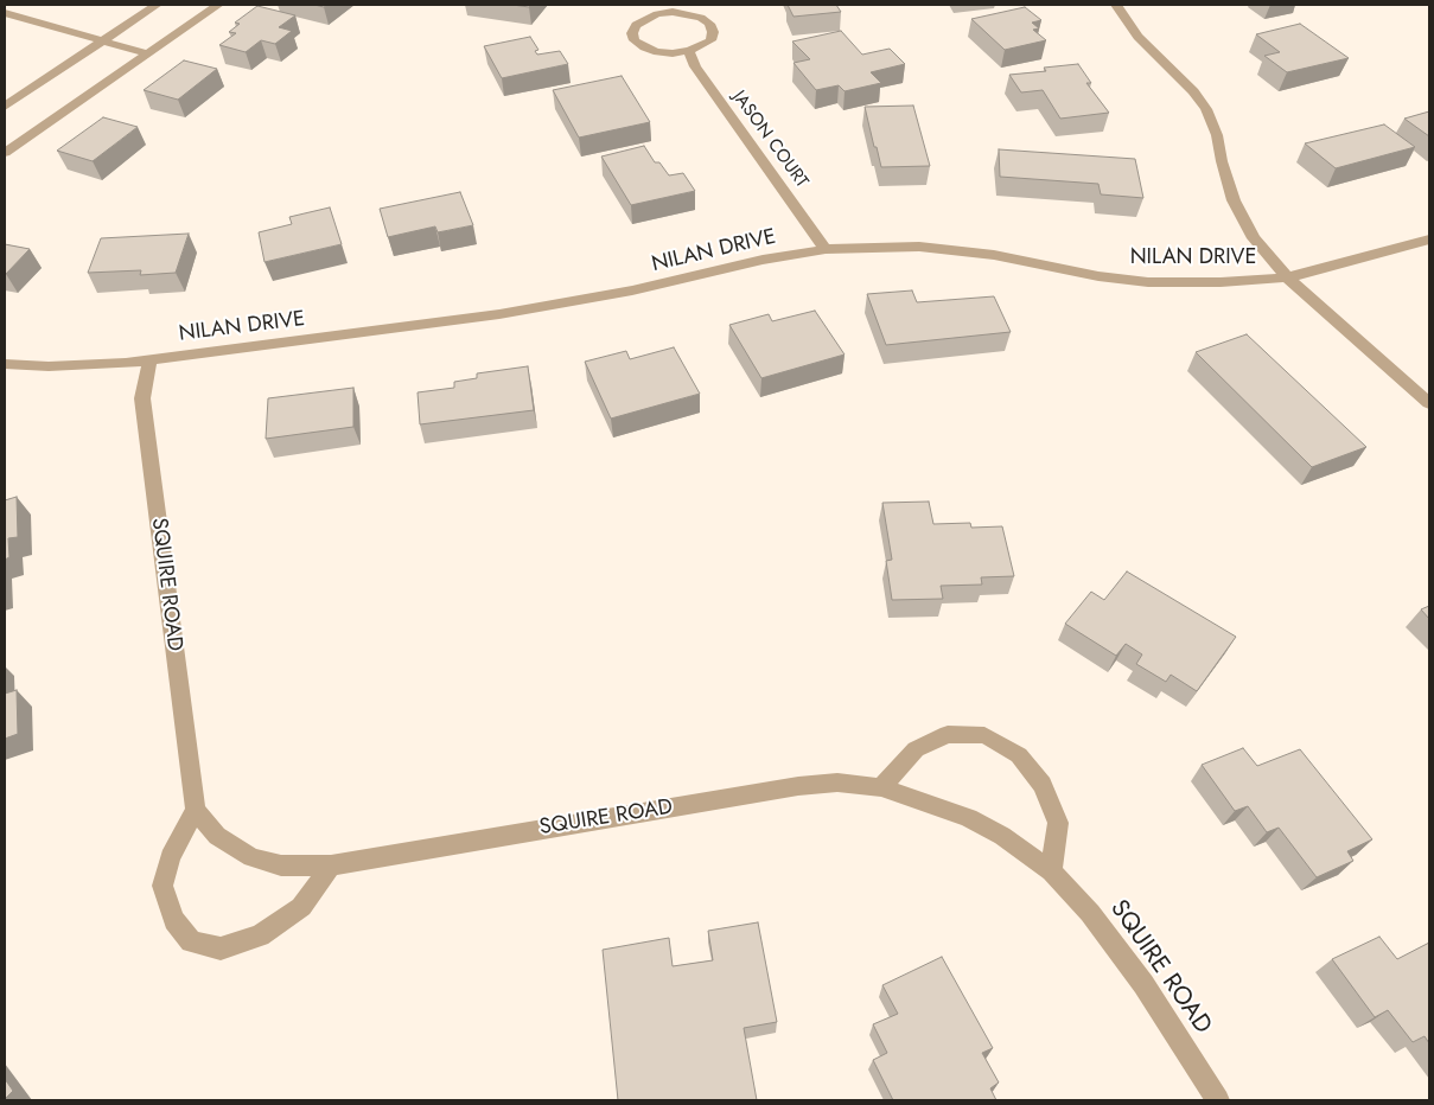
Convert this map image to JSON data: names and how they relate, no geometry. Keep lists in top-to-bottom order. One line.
{"streets":{"street":["JASON COURT","NILAN DRIVE","SQUIRE ROAD"]},"crossings":[["JASON COURT","NILAN DRIVE"],["NILAN DRIVE","SQUIRE ROAD"]]}
